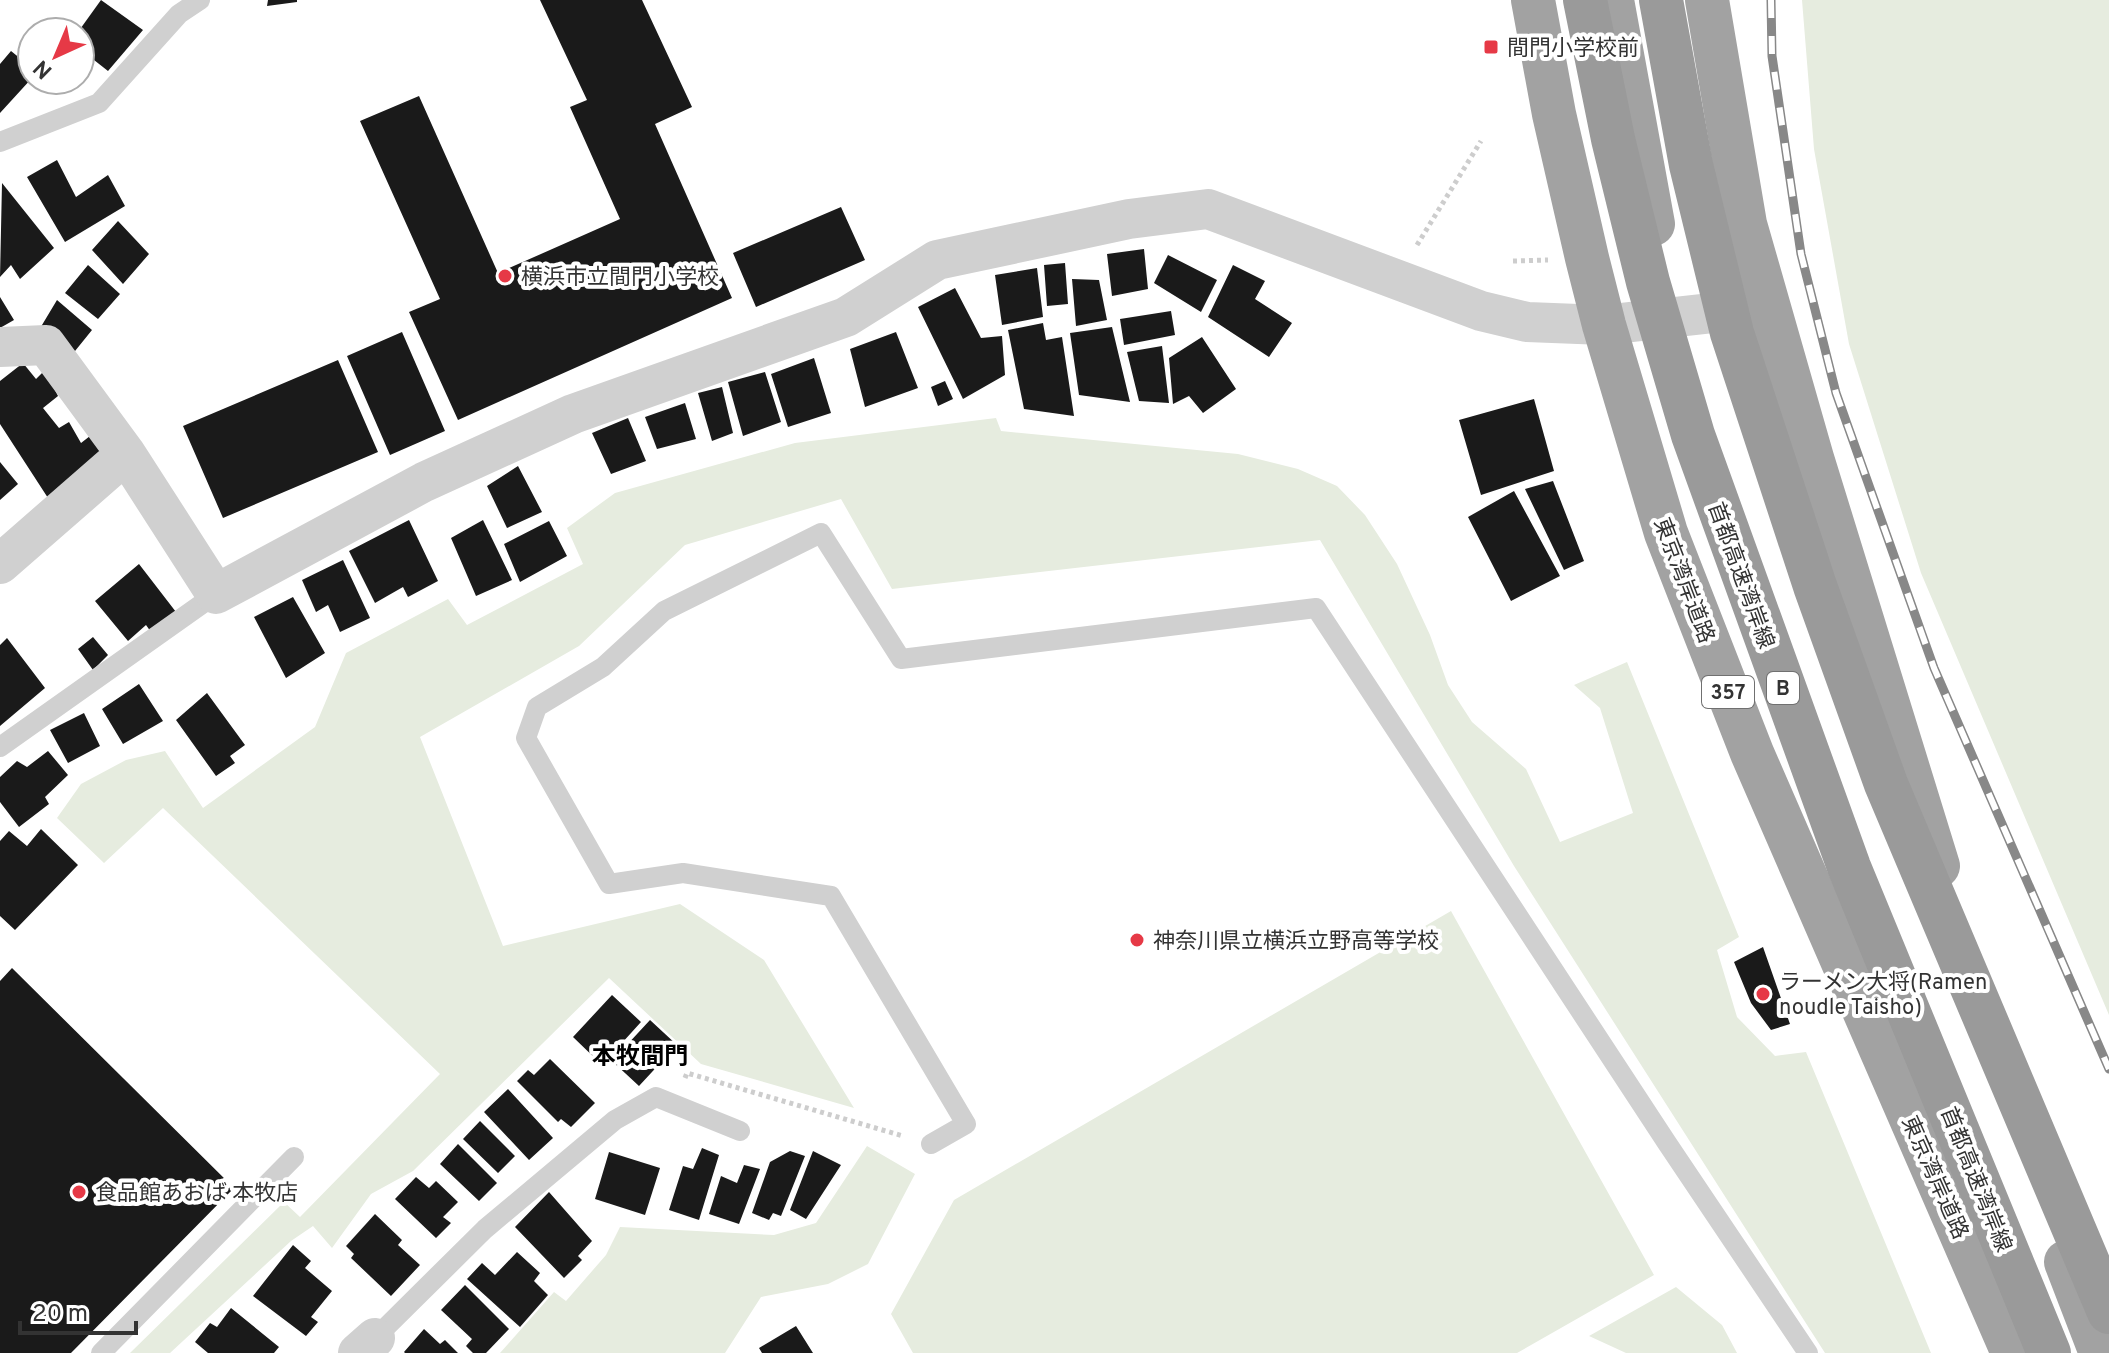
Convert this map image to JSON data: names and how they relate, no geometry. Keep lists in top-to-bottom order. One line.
{"streets":{"highway":["首都高速湾岸線","東京湾岸道路","B","357"]},"districts":["本牧間門"],"places":{"transit":["間門小学校前"],"other":["横浜市立間門小学校","神奈川県立横浜立野高等学校","ラーメン大将(Ramen noudle Taisho)","食品館あおば 本牧店"]},"scale_bar":"20 m","north":"bottom left"}
